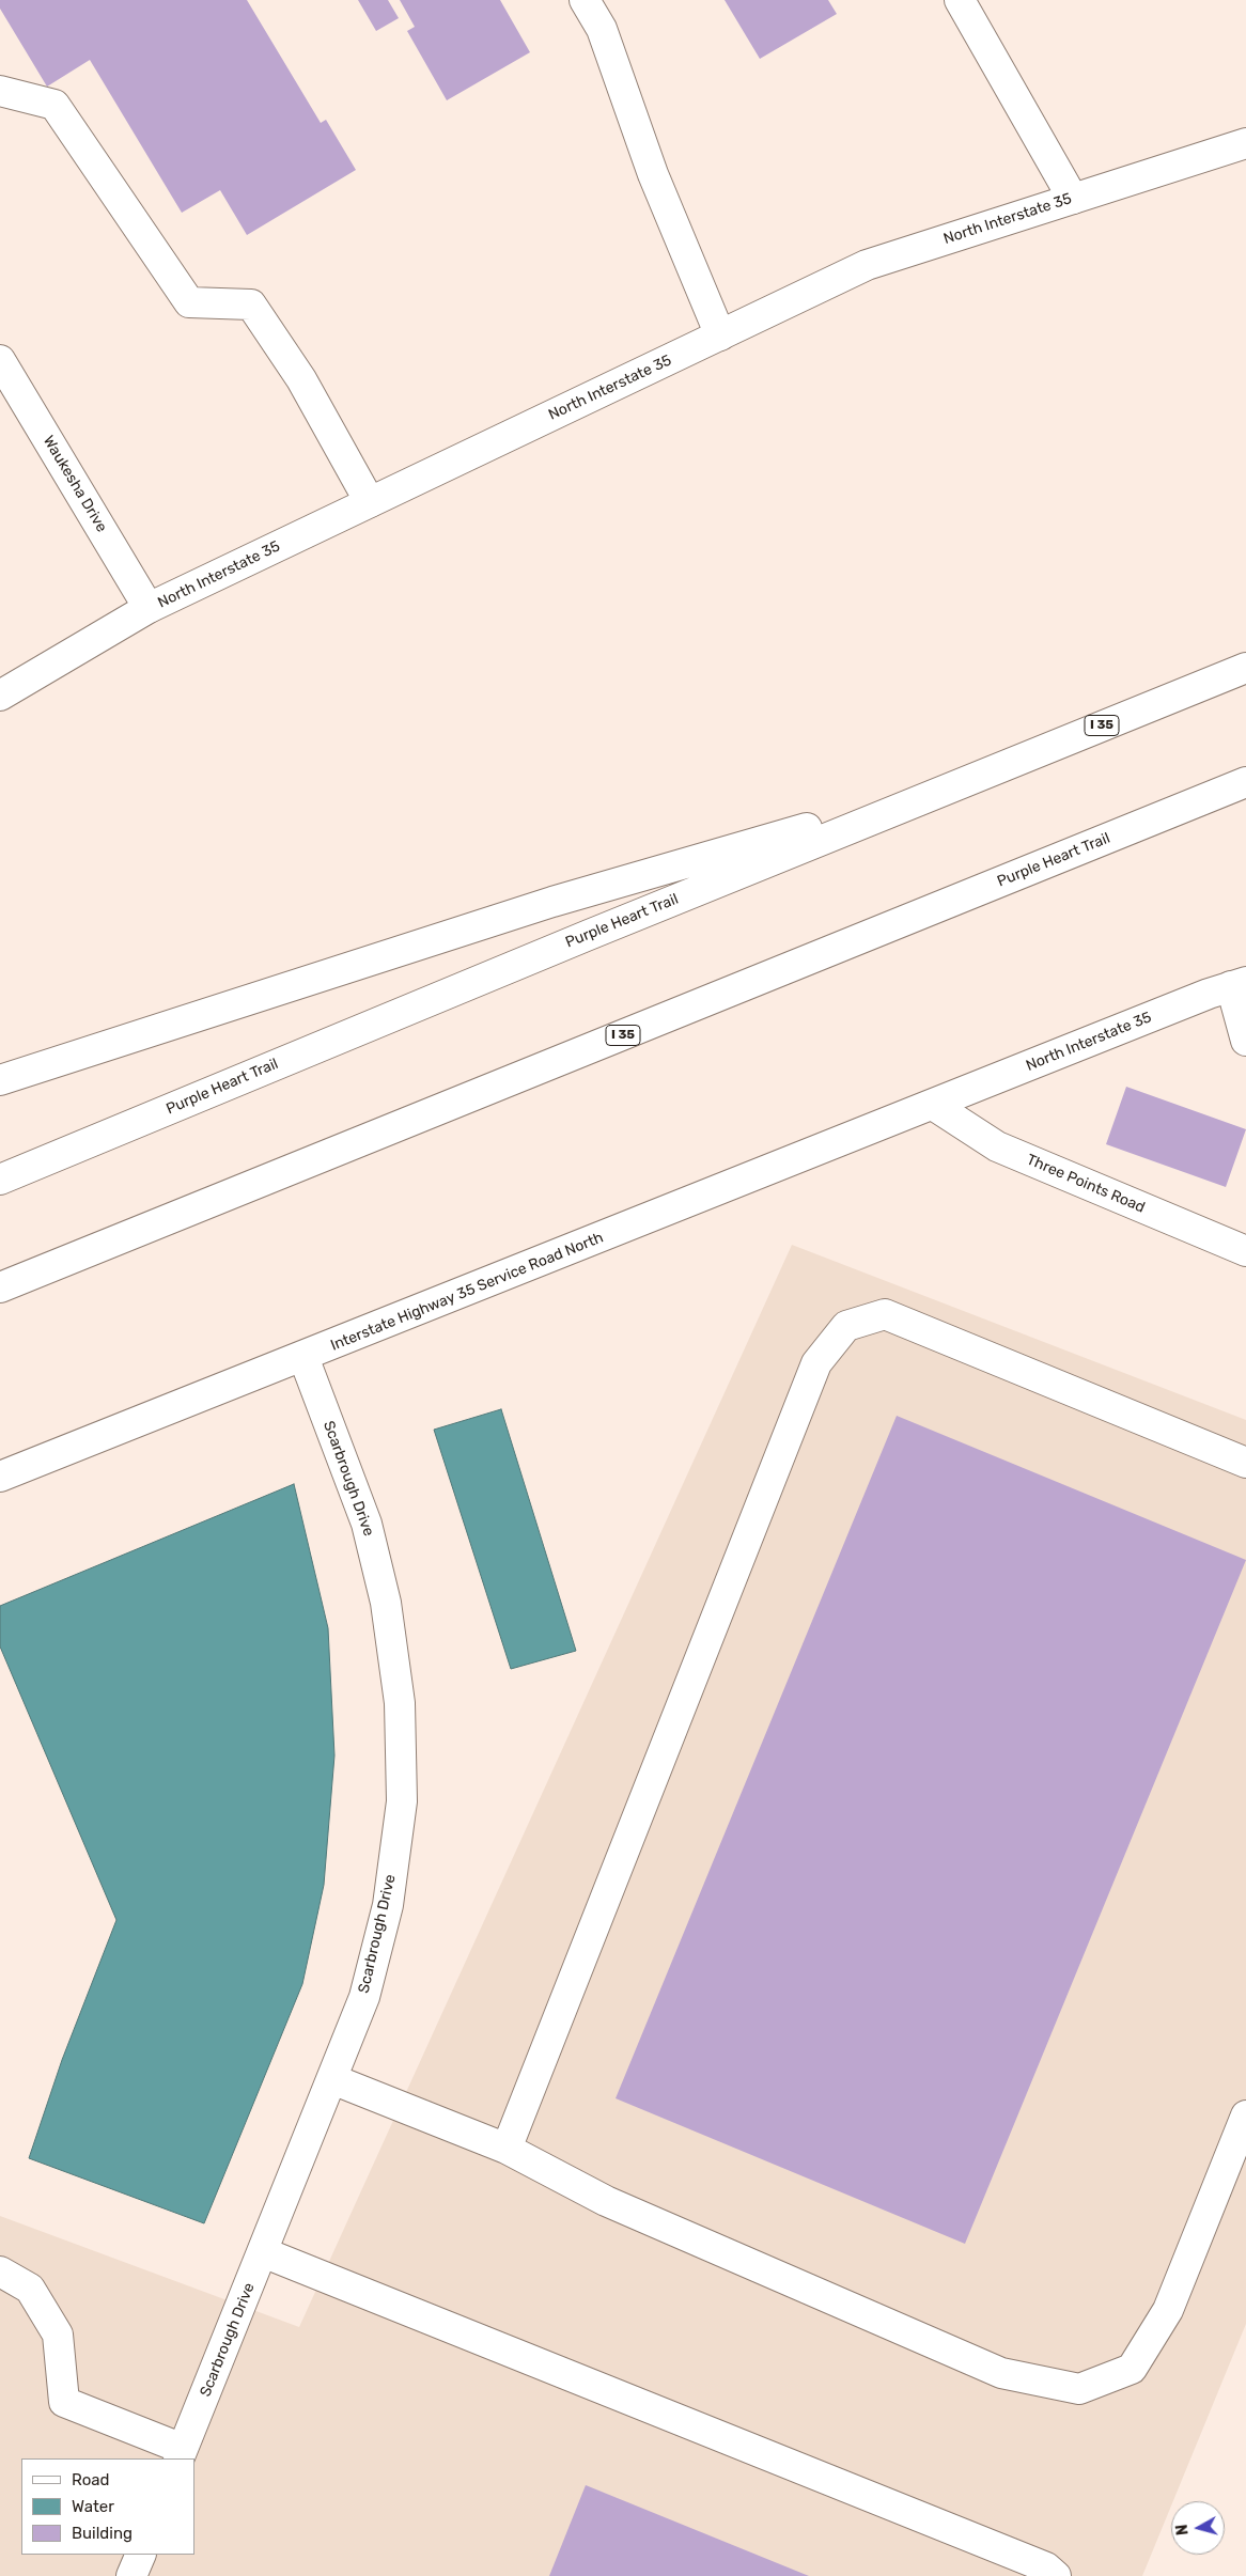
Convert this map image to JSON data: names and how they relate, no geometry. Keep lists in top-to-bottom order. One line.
{"streets":{"main road":["North Interstate 35","Waukesha Drive","I 35","Purple Heart Trail","Three Points Road","Interstate Highway 35 Service Road North","Scarbrough Drive"]},"crossings":[["North Interstate 35","Waukesha Drive"],["North Interstate 35","Three Points Road"],["North Interstate 35","Interstate Highway 35 Service Road North"],["Three Points Road","Interstate Highway 35 Service Road North"],["Interstate Highway 35 Service Road North","Scarbrough Drive"]],"legend":["Road","Water","Building"],"north":"left"}
